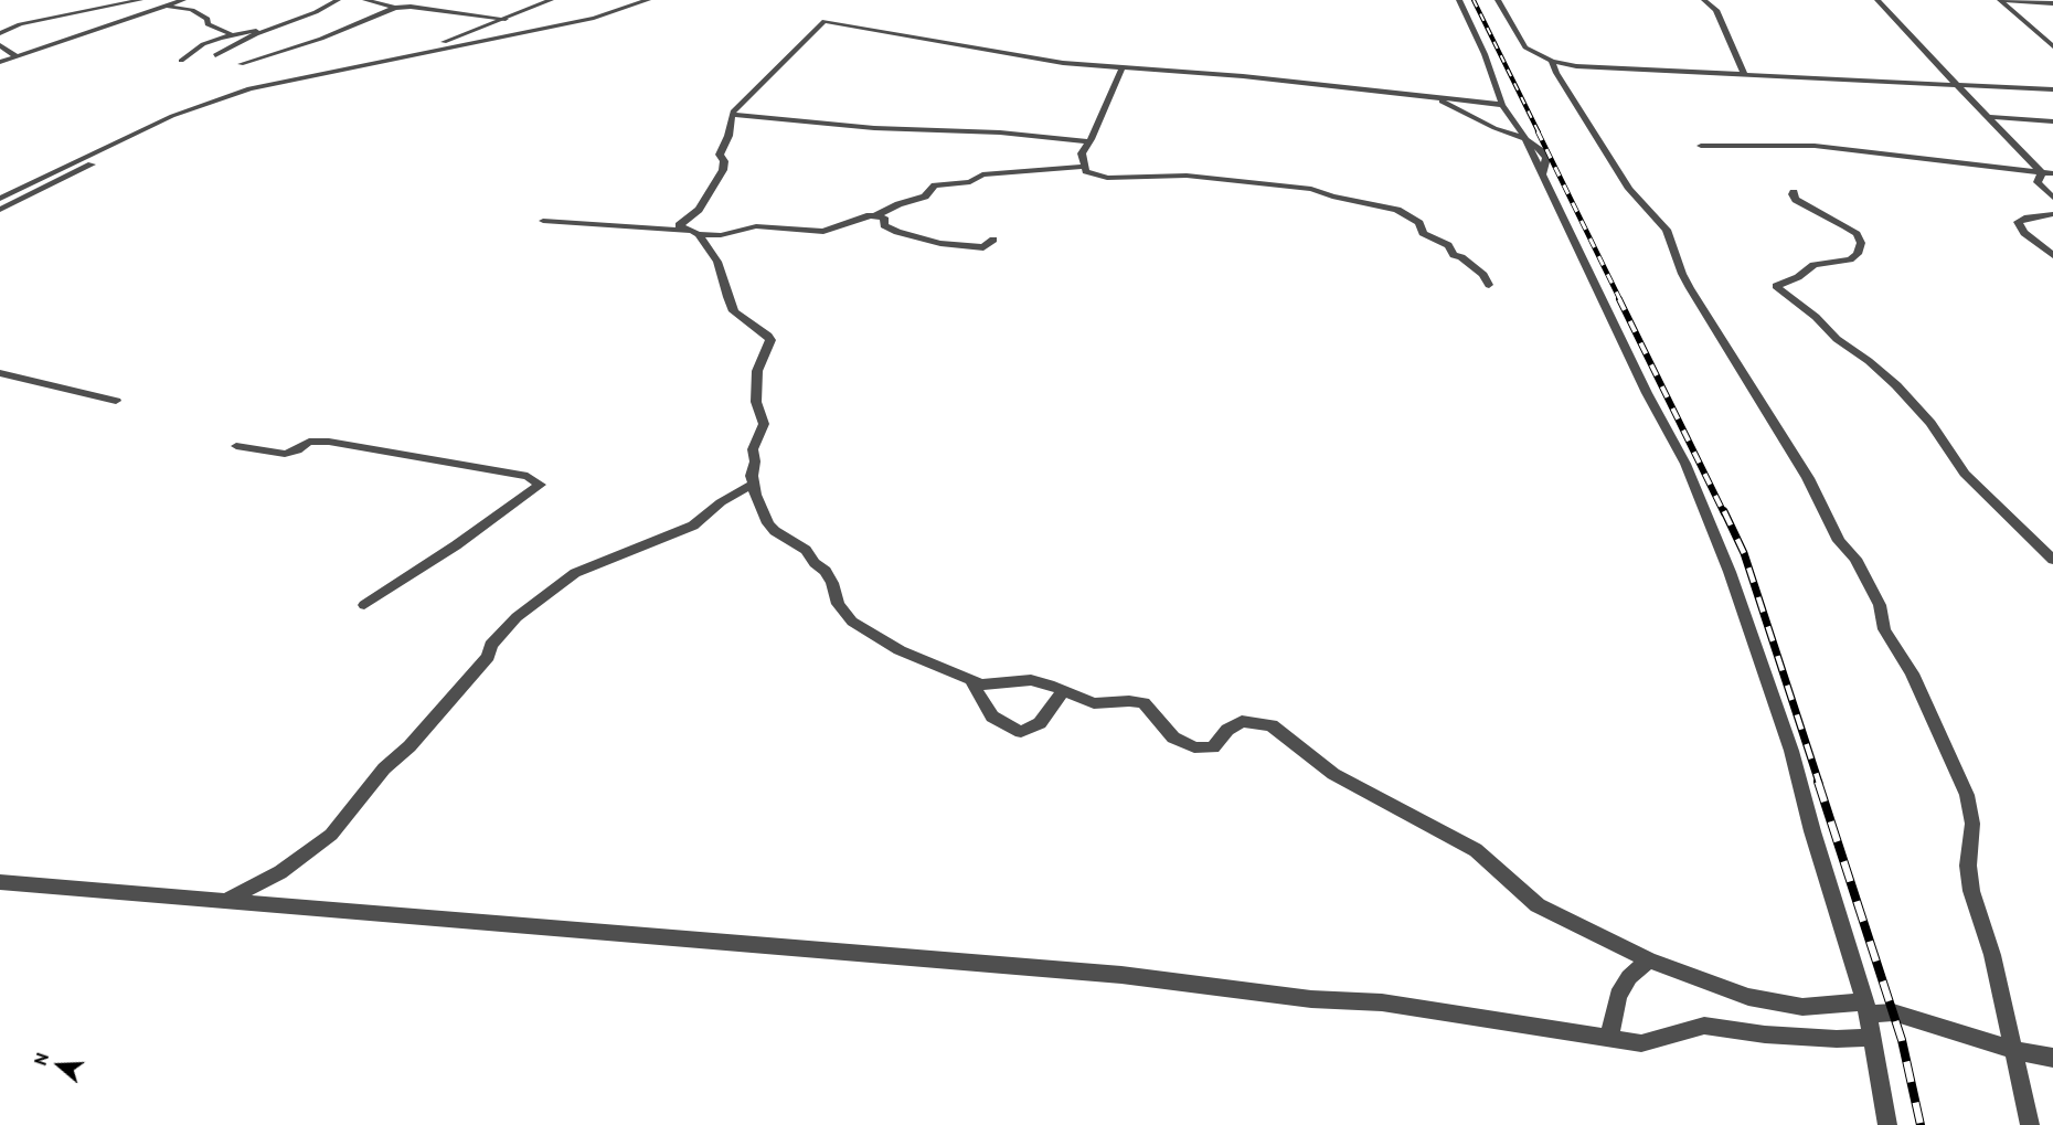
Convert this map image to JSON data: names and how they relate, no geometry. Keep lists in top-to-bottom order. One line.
{"north":"left"}
